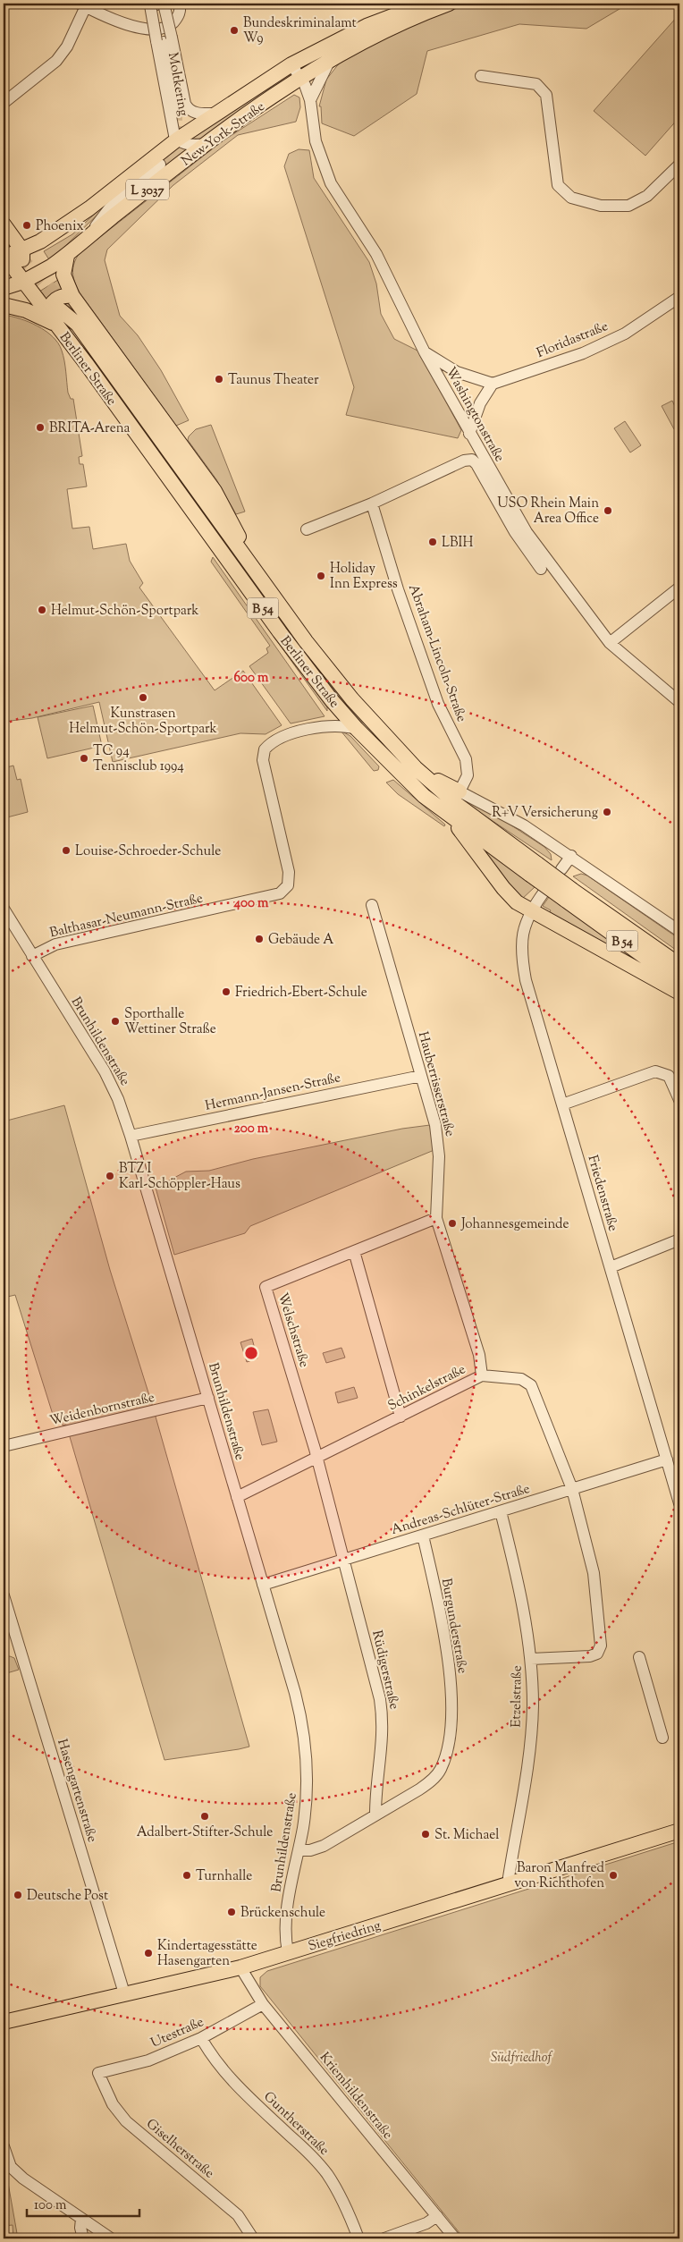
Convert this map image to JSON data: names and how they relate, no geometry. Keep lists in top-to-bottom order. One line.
{"streets":{"main road":["New-York-Straße","L 3037","Berliner Straße","B 54","Siegfriedring"],"street":["Moltkering","Floridastraße","Washingtonstraße","Abraham-Lincoln-Straße","Balthasar-Neumann-Straße","Brunhildenstraße","Hauberrisserstraße","Hermann-Jansen-Straße","Friedenstraße","Welschstraße","Schinkelstraße","Weidenbornstraße","Andreas-Schlüter-Straße","Burgunderstraße","Rüdigerstraße","Etzelstraße","Hasengartenstraße","Utestraße","Kriemhildenstraße","Guntherstraße","Giselherstraße"]},"crossings":[["Moltkering","New-York-Straße"],["New-York-Straße","Berliner Straße"],["New-York-Straße","Washingtonstraße"],["Berliner Straße","B 54"],["Berliner Straße","Balthasar-Neumann-Straße"],["Balthasar-Neumann-Straße","Brunhildenstraße"],["Brunhildenstraße","Hermann-Jansen-Straße"],["Brunhildenstraße","Schinkelstraße"],["Brunhildenstraße","Weidenbornstraße"],["Brunhildenstraße","Andreas-Schlüter-Straße"],["Brunhildenstraße","Burgunderstraße"],["Brunhildenstraße","Siegfriedring"],["Hauberrisserstraße","Hermann-Jansen-Straße"],["Hauberrisserstraße","Welschstraße"],["Hauberrisserstraße","Schinkelstraße"],["Friedenstraße","Andreas-Schlüter-Straße"],["Welschstraße","Schinkelstraße"],["Welschstraße","Andreas-Schlüter-Straße"],["Welschstraße","Rüdigerstraße"],["Schinkelstraße","Andreas-Schlüter-Straße"],["Andreas-Schlüter-Straße","Burgunderstraße"],["Andreas-Schlüter-Straße","Rüdigerstraße"],["Andreas-Schlüter-Straße","Etzelstraße"],["Burgunderstraße","Rüdigerstraße"],["Etzelstraße","Siegfriedring"],["Hasengartenstraße","Siegfriedring"],["Siegfriedring","Kriemhildenstraße"],["Utestraße","Kriemhildenstraße"],["Utestraße","Guntherstraße"],["Utestraße","Giselherstraße"]],"parks":["Südfriedhof"],"places":["Bundeskriminalamt W9","Phoenix","Taunus Theater","BRITA-Arena","USO Rhein Main Area Office","LBIH","Holiday Inn Express","Helmut-Schön-Sportpark","Kunstrasen Helmut-Schön-Sportpark","TC 94 Tennisclub 1994","R+V Versicherung","Louise-Schroeder-Schule","Gebäude A","Friedrich-Ebert-Schule","Sporthalle Wettiner Straße","BTZ I Karl-Schöppler-Haus","Johannesgemeinde","Adalbert-Stifter-Schule","St. Michael","Turnhalle","Baron Manfred von Richthofen","Deutsche Post","Brückenschule","Kindertagesstätte Hasengarten"],"scale_bar":"100 m","rings":["600 m","400 m","200 m"]}
